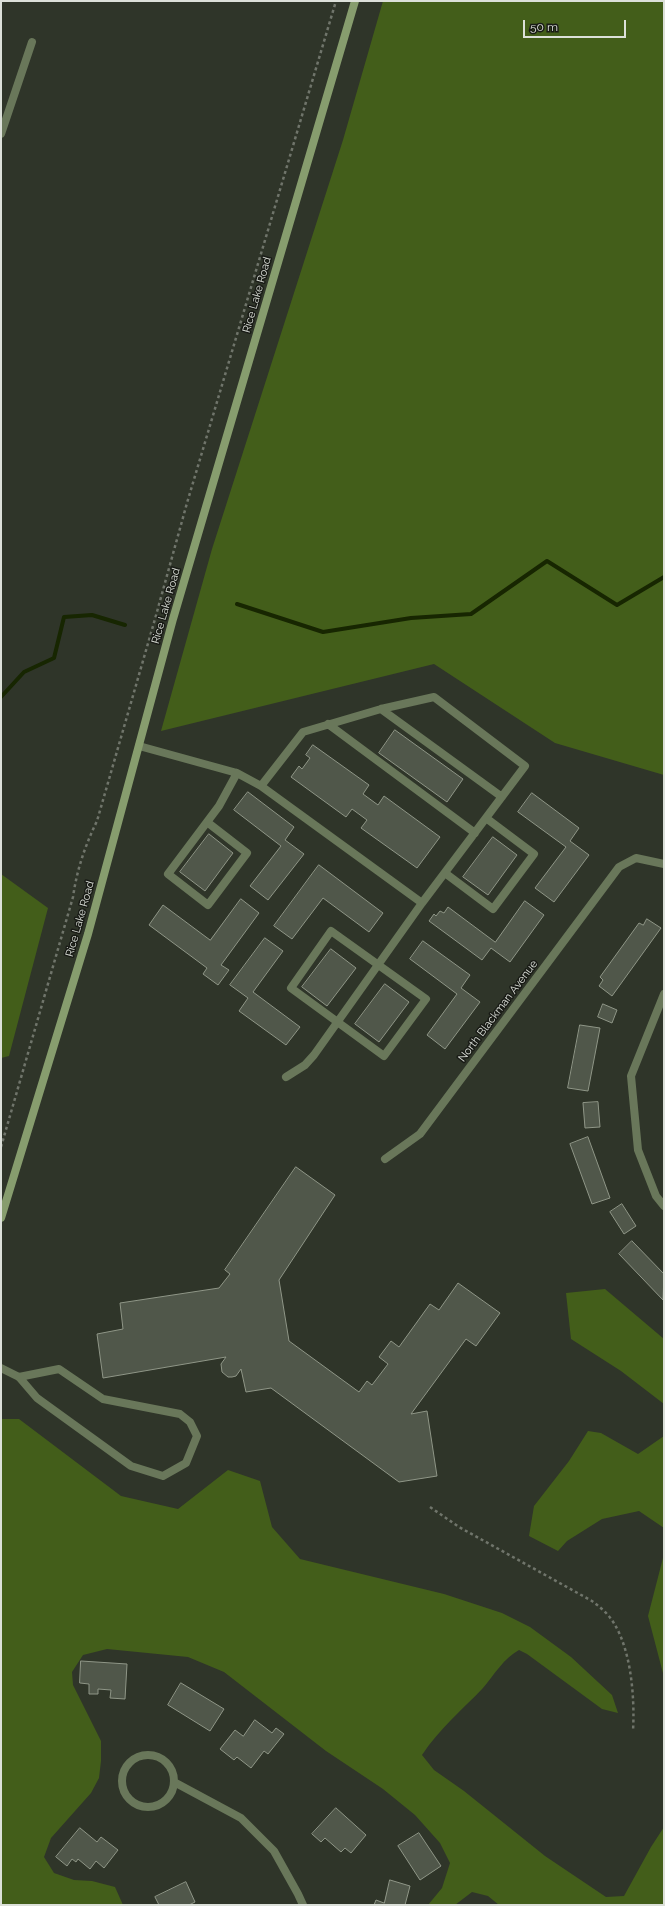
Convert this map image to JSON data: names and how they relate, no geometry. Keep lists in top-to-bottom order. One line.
{"streets":{"main road":["Rice Lake Road"],"street":["North Blackman Avenue"]},"scale_bar":"50 m"}
